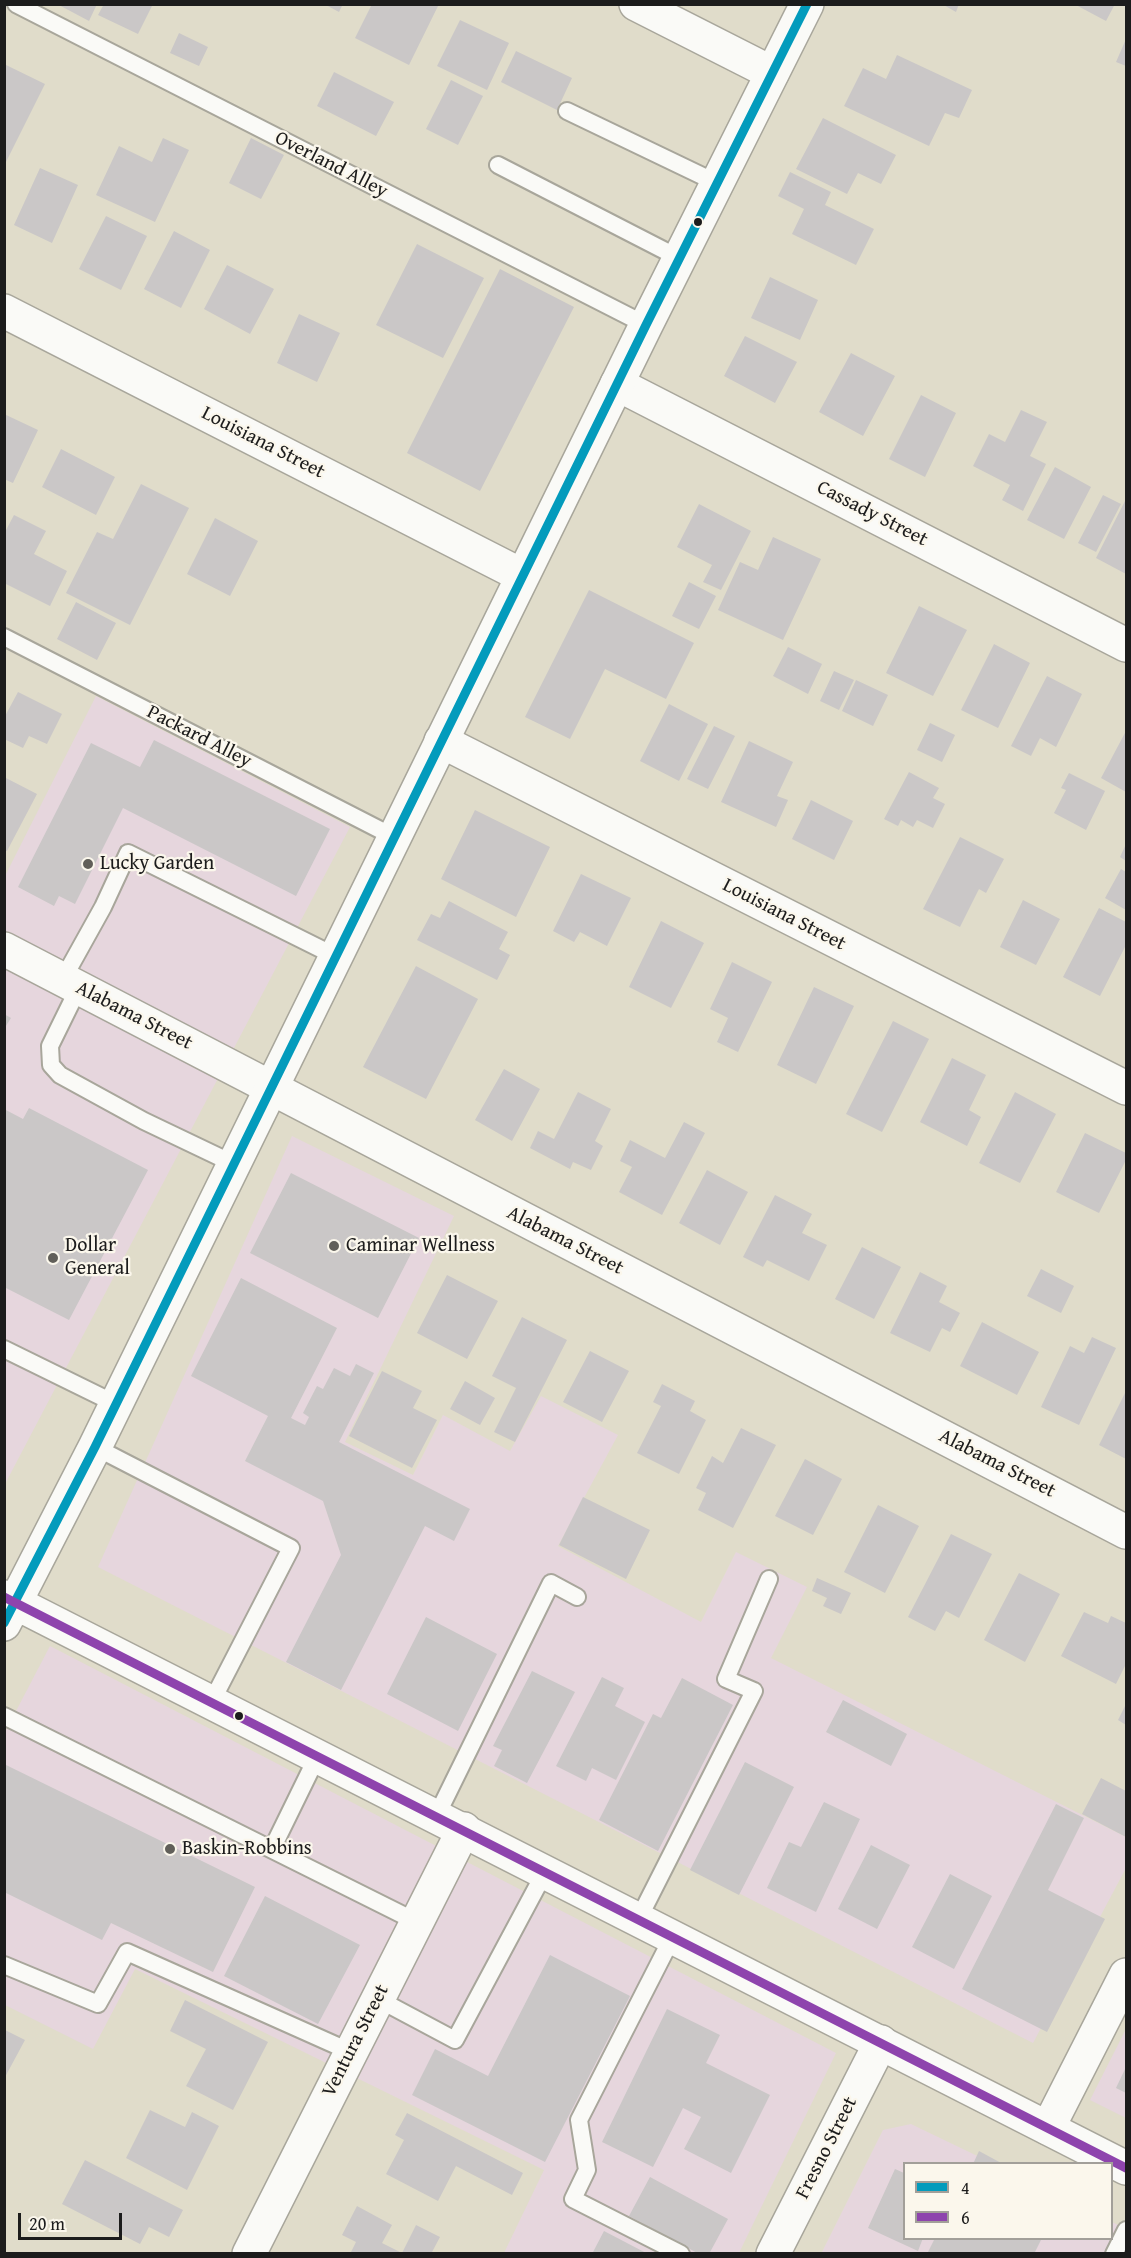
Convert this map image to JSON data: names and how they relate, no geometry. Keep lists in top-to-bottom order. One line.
{"streets":{"street":["Louisiana Street","Cassady Street","Alabama Street","Ventura Street","Fresno Street"],"lane":["Overland Alley","Packard Alley"]},"places":["Lucky Garden","Caminar Wellness","Dollar General","Baskin-Robbins"],"lines":["transit line 4","transit line 6"],"legend":["4","6"],"scale_bar":"20 m"}
